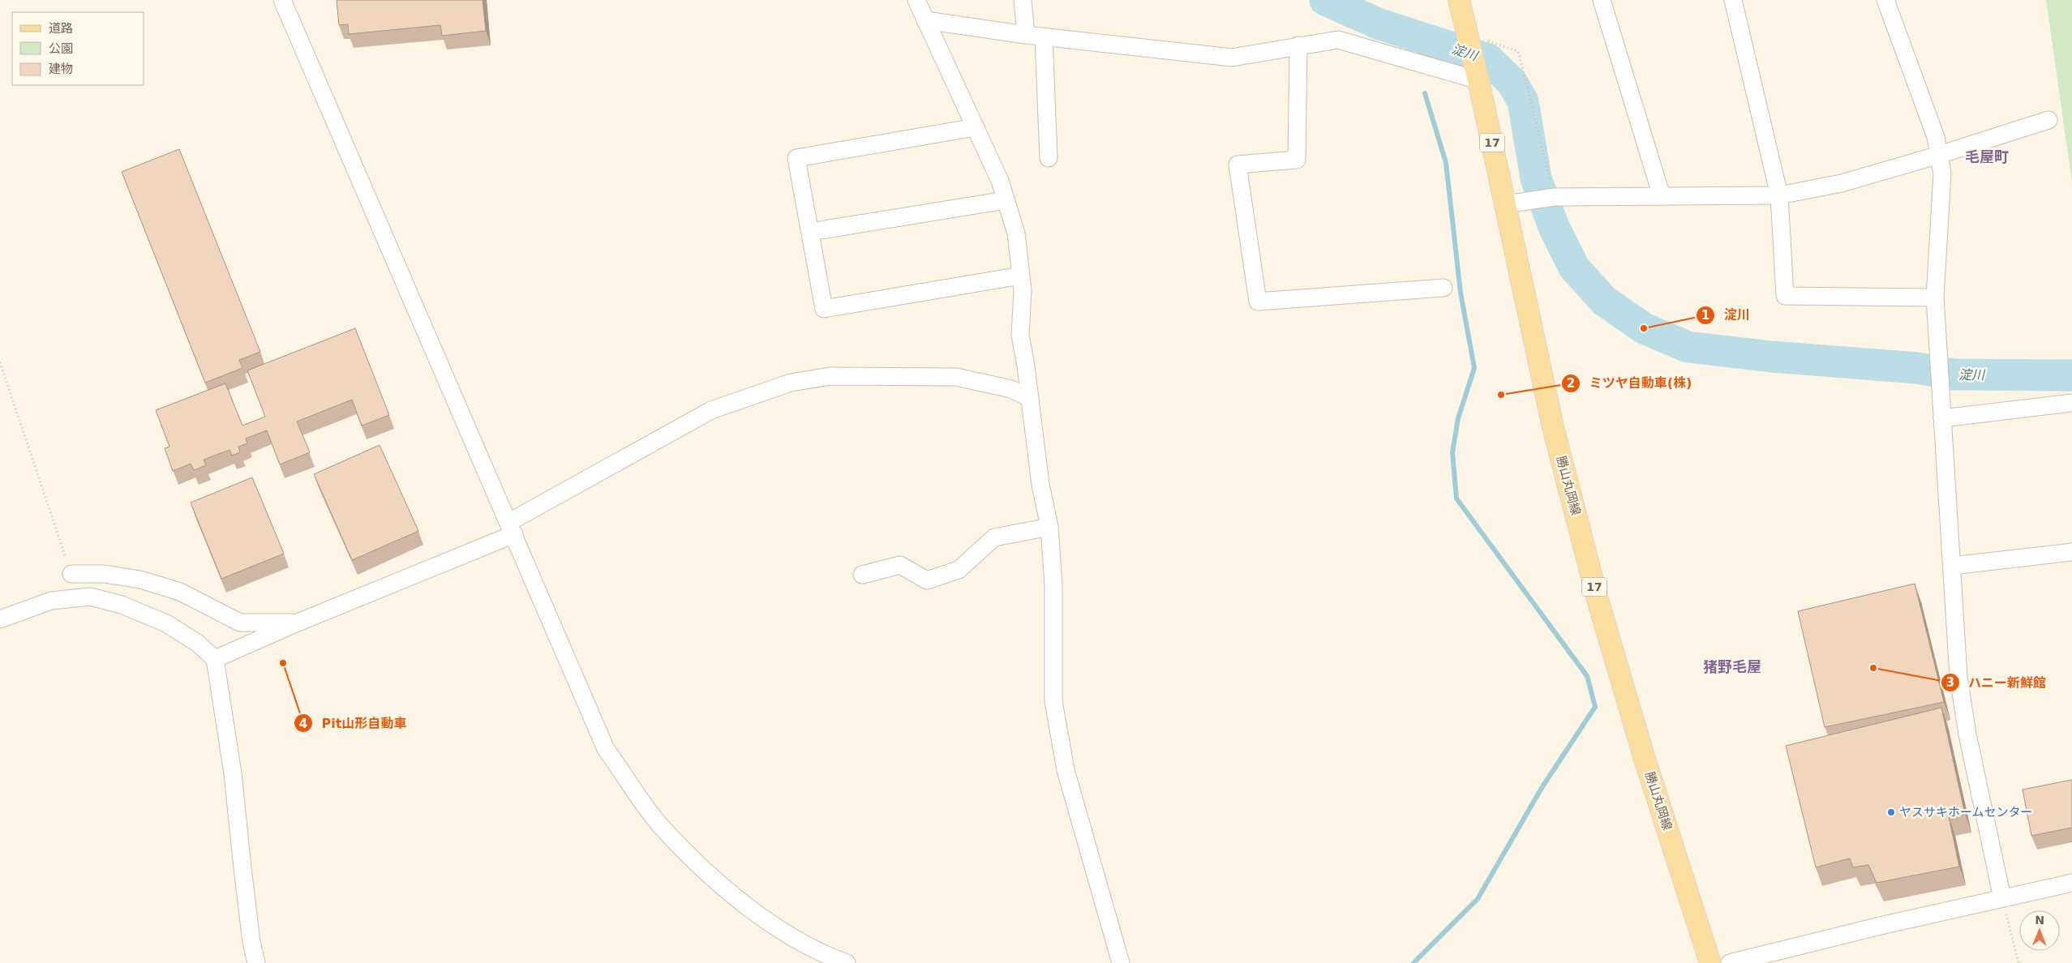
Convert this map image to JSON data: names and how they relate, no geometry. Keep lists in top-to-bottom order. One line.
{"streets":{"main road":["17","勝山丸岡線"]},"districts":["毛屋町","猪野毛屋"],"water":["淀川"],"places":["淀川","ミツヤ自動車(株)","Pit山形自動車","ハニー新鮮館","ヤスサキホームセンター"],"legend":["道路","公園","建物"],"north":"top"}
